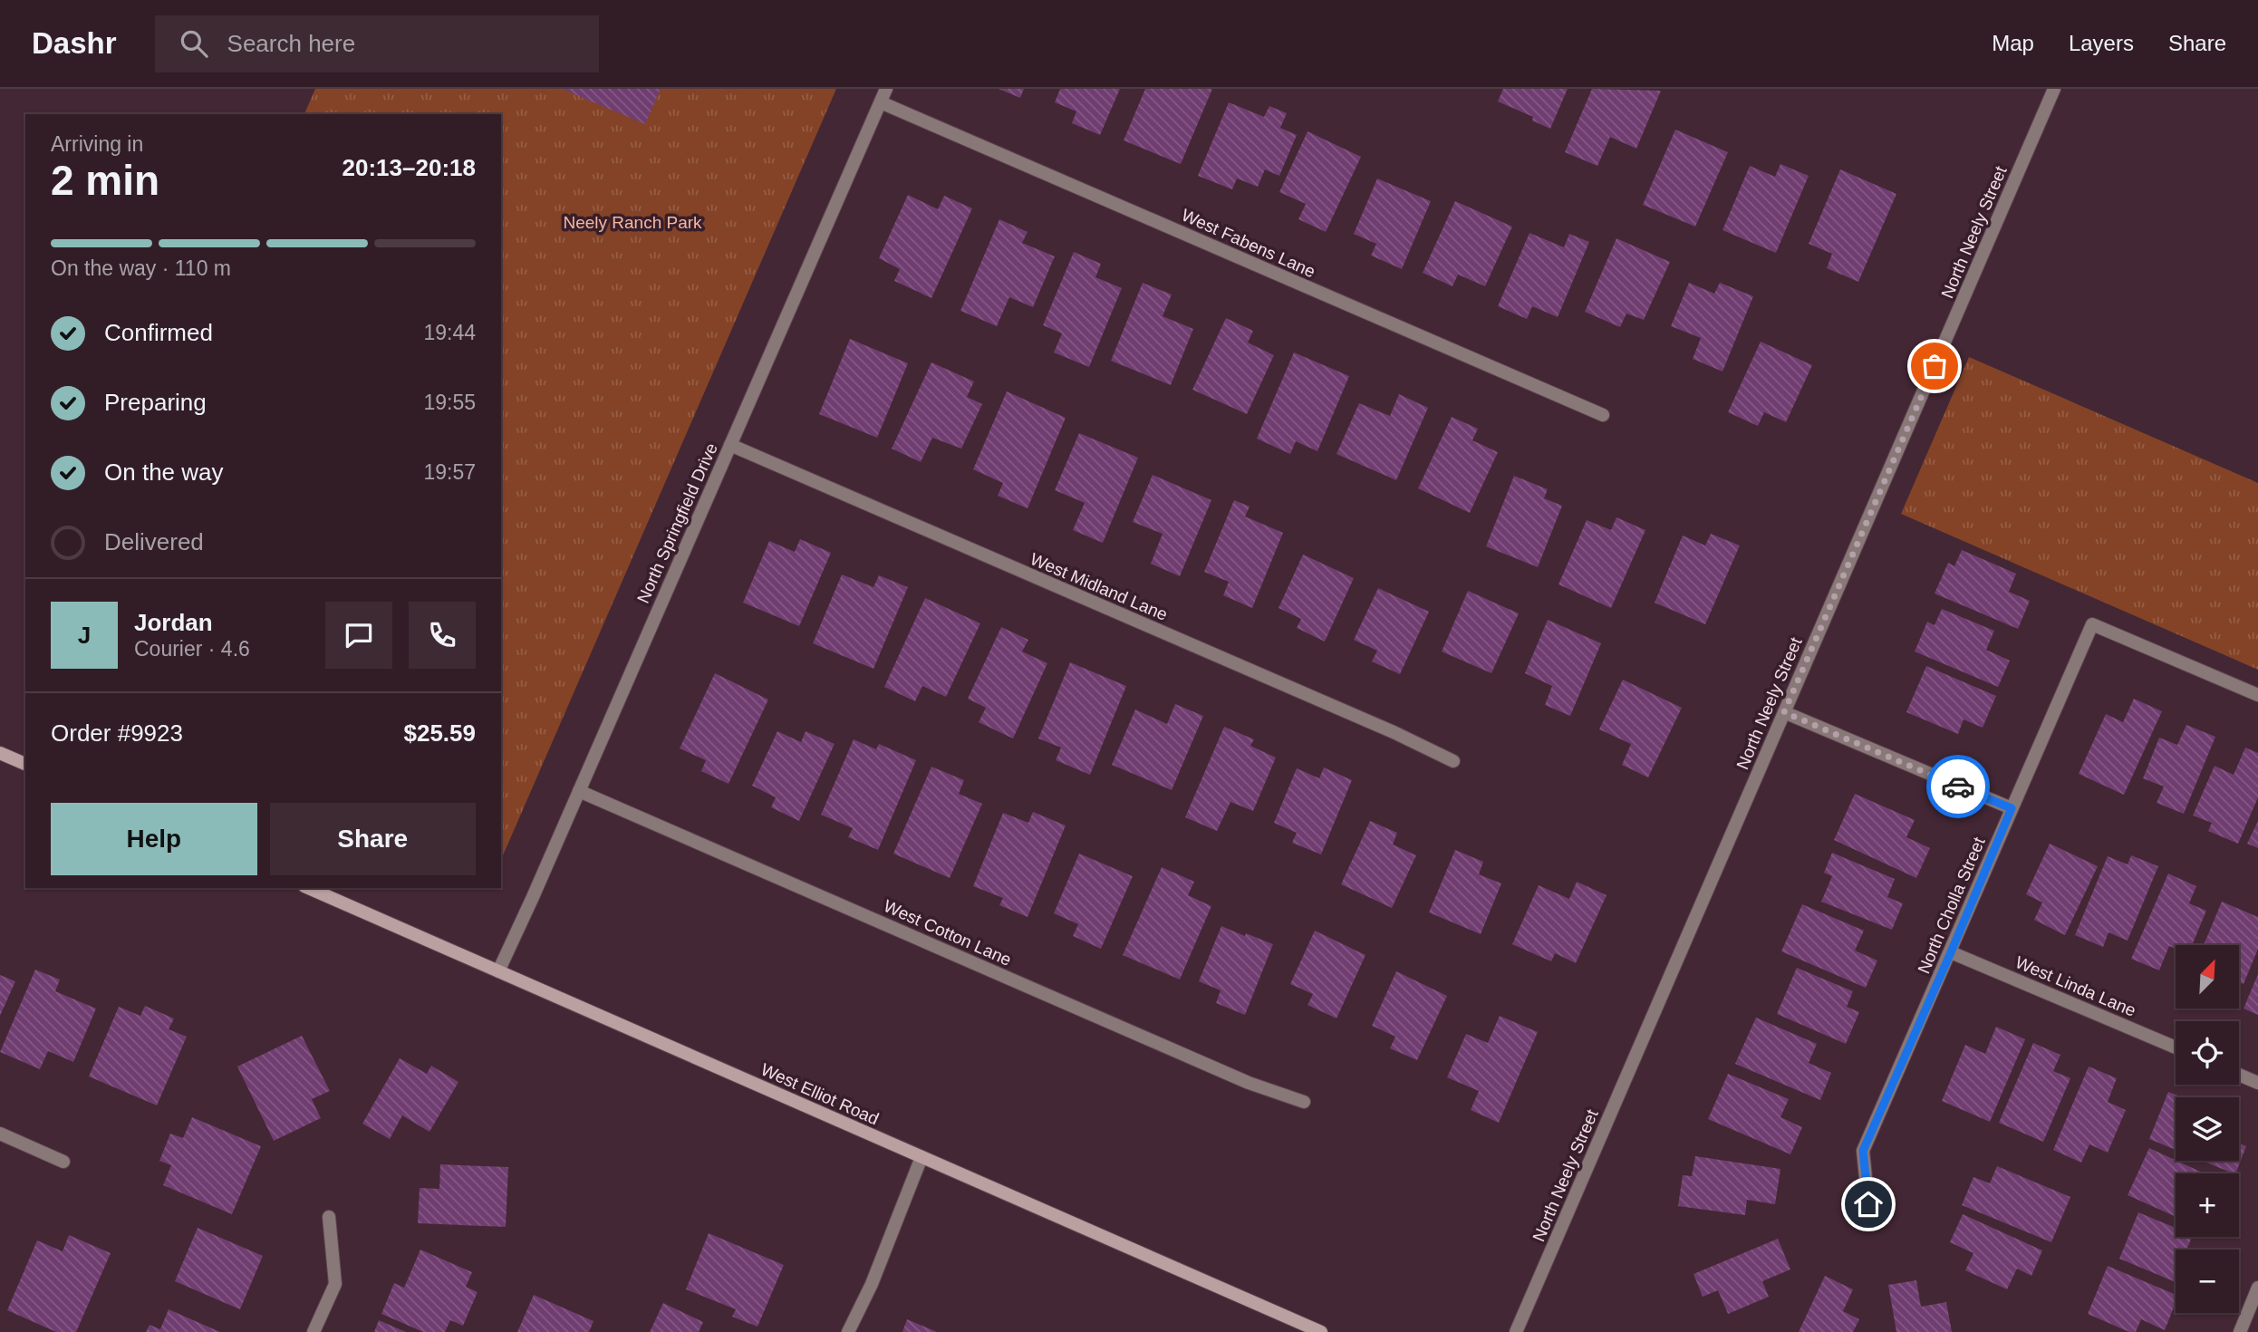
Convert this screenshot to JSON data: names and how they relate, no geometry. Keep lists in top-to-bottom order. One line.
{"streets":{"main road":["West Elliot Road"],"street":["North Neely Street","West Fabens Lane","North Springfield Drive","West Midland Lane","North Cholla Street","West Cotton Lane","West Linda Lane"]},"crossings":[["West Fabens Lane","North Springfield Drive"],["North Springfield Drive","West Midland Lane"],["North Springfield Drive","West Cotton Lane"],["North Springfield Drive","West Elliot Road"],["North Cholla Street","West Linda Lane"]],"parks":["Neely Ranch Park"],"north":"top right","page":{"header":"Dashr","search":"Search here","nav":["Map","Layers","Share"],"heading":["2 min","Arriving in","20:13–20:18"],"panel":["Jordan","Courier · 4.6","Order #9923","$25.59"],"bar":"On the way · 110 m","list":[["Confirmed","19:44"],["Preparing","19:55"],["On the way","19:57"],"Delivered"],"round":"J","buttons":["Help","Share"],"map_buttons":["+","−"]}}
